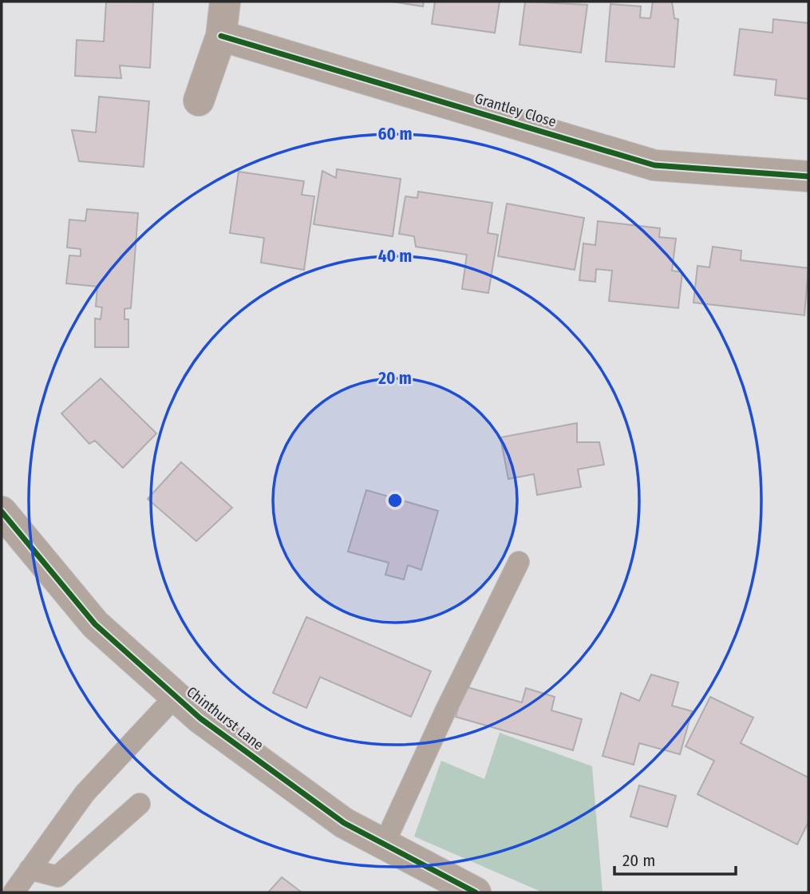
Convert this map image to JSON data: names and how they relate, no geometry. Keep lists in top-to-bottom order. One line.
{"streets":{"street":["Grantley Close","Chinthurst Lane"]},"scale_bar":"20 m","rings":["60 m","40 m","20 m"]}
